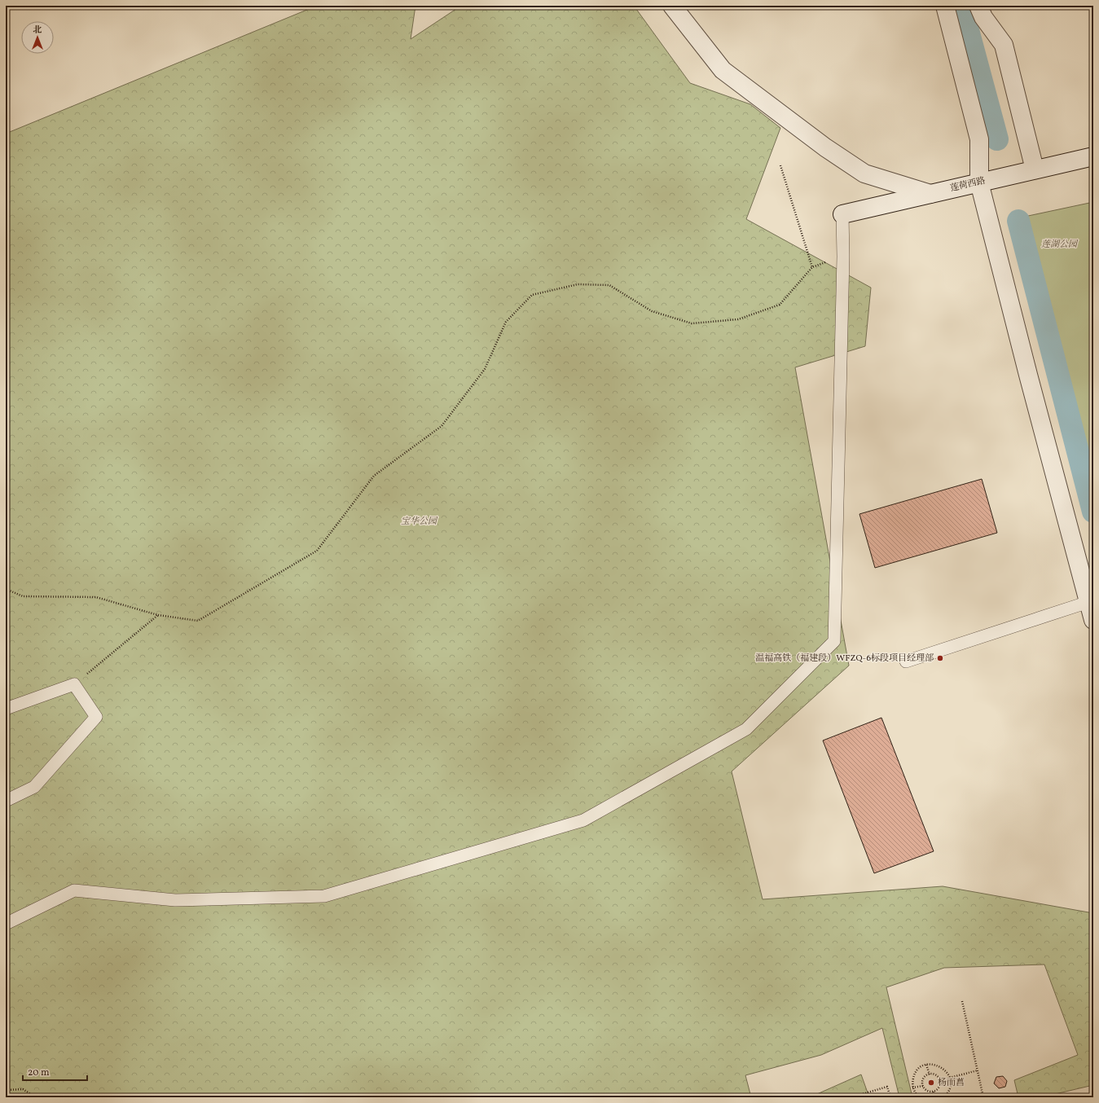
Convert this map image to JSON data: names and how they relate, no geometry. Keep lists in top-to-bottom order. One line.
{"streets":{"street":["莲荷西路"]},"parks":["莲湖公园","宝华公园"],"places":["温福高铁（福建段）WFZQ-6标段项目经理部","杨而菖"],"scale_bar":"20 m","north":"top"}
